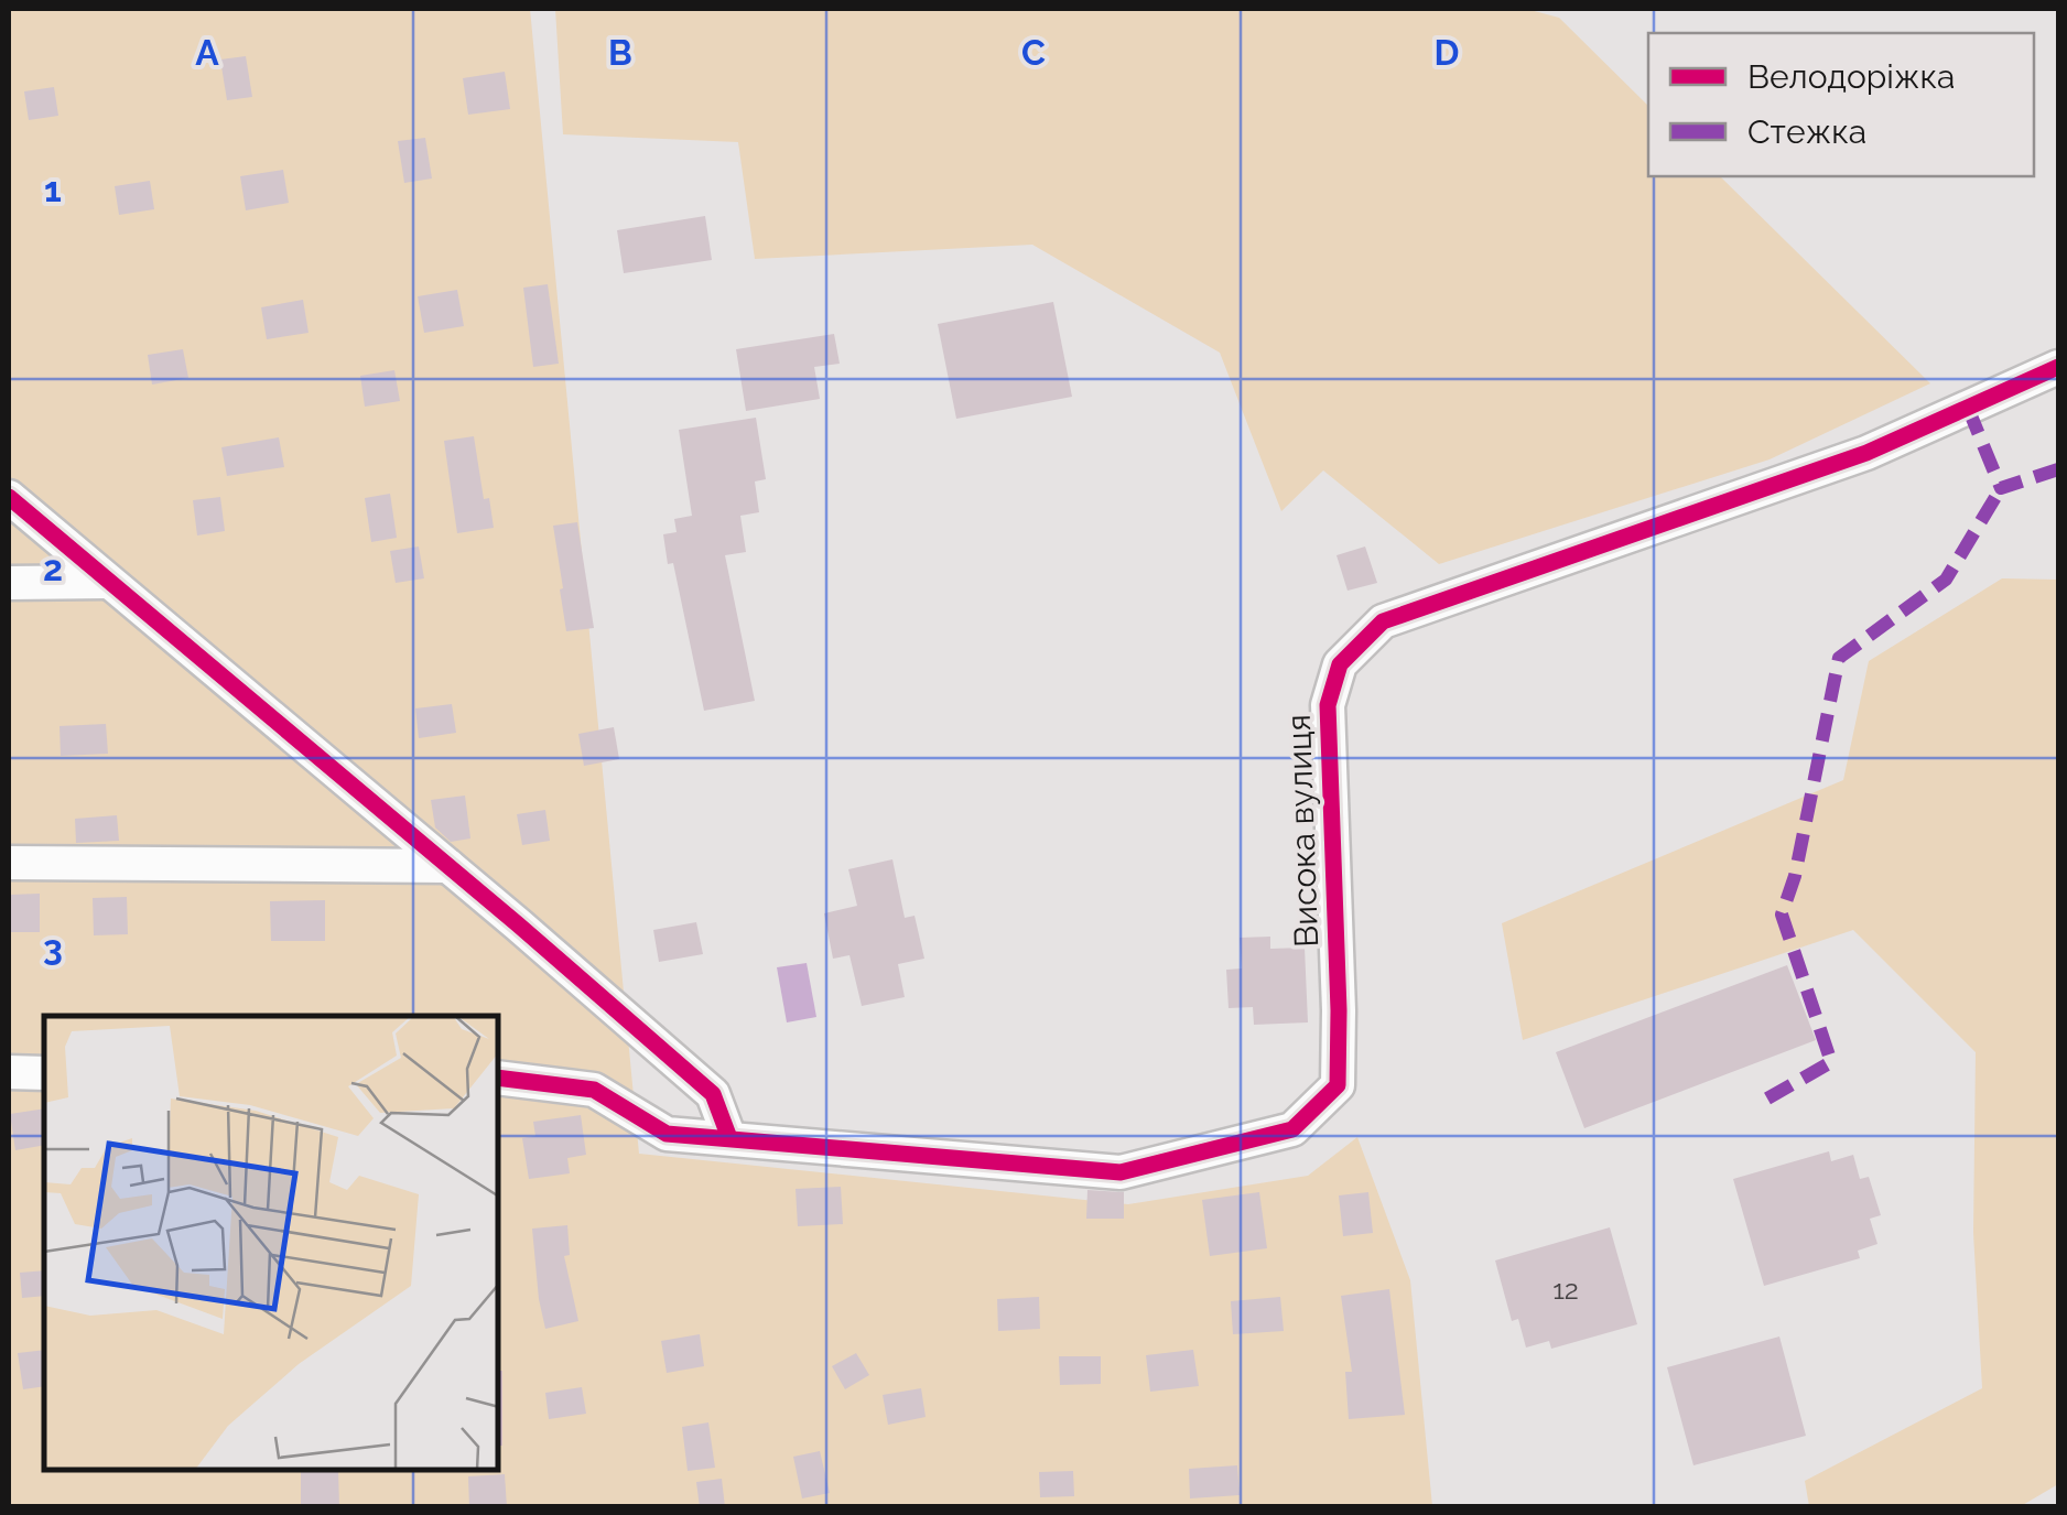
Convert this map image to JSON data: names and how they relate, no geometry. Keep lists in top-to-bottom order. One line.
{"streets":{"street":["Висока вулиця"]},"house_numbers":["12"],"legend":["Велодоріжка","Стежка"],"grid":{"columns":["A","B","C","D"],"rows":["1","2","3"]}}
